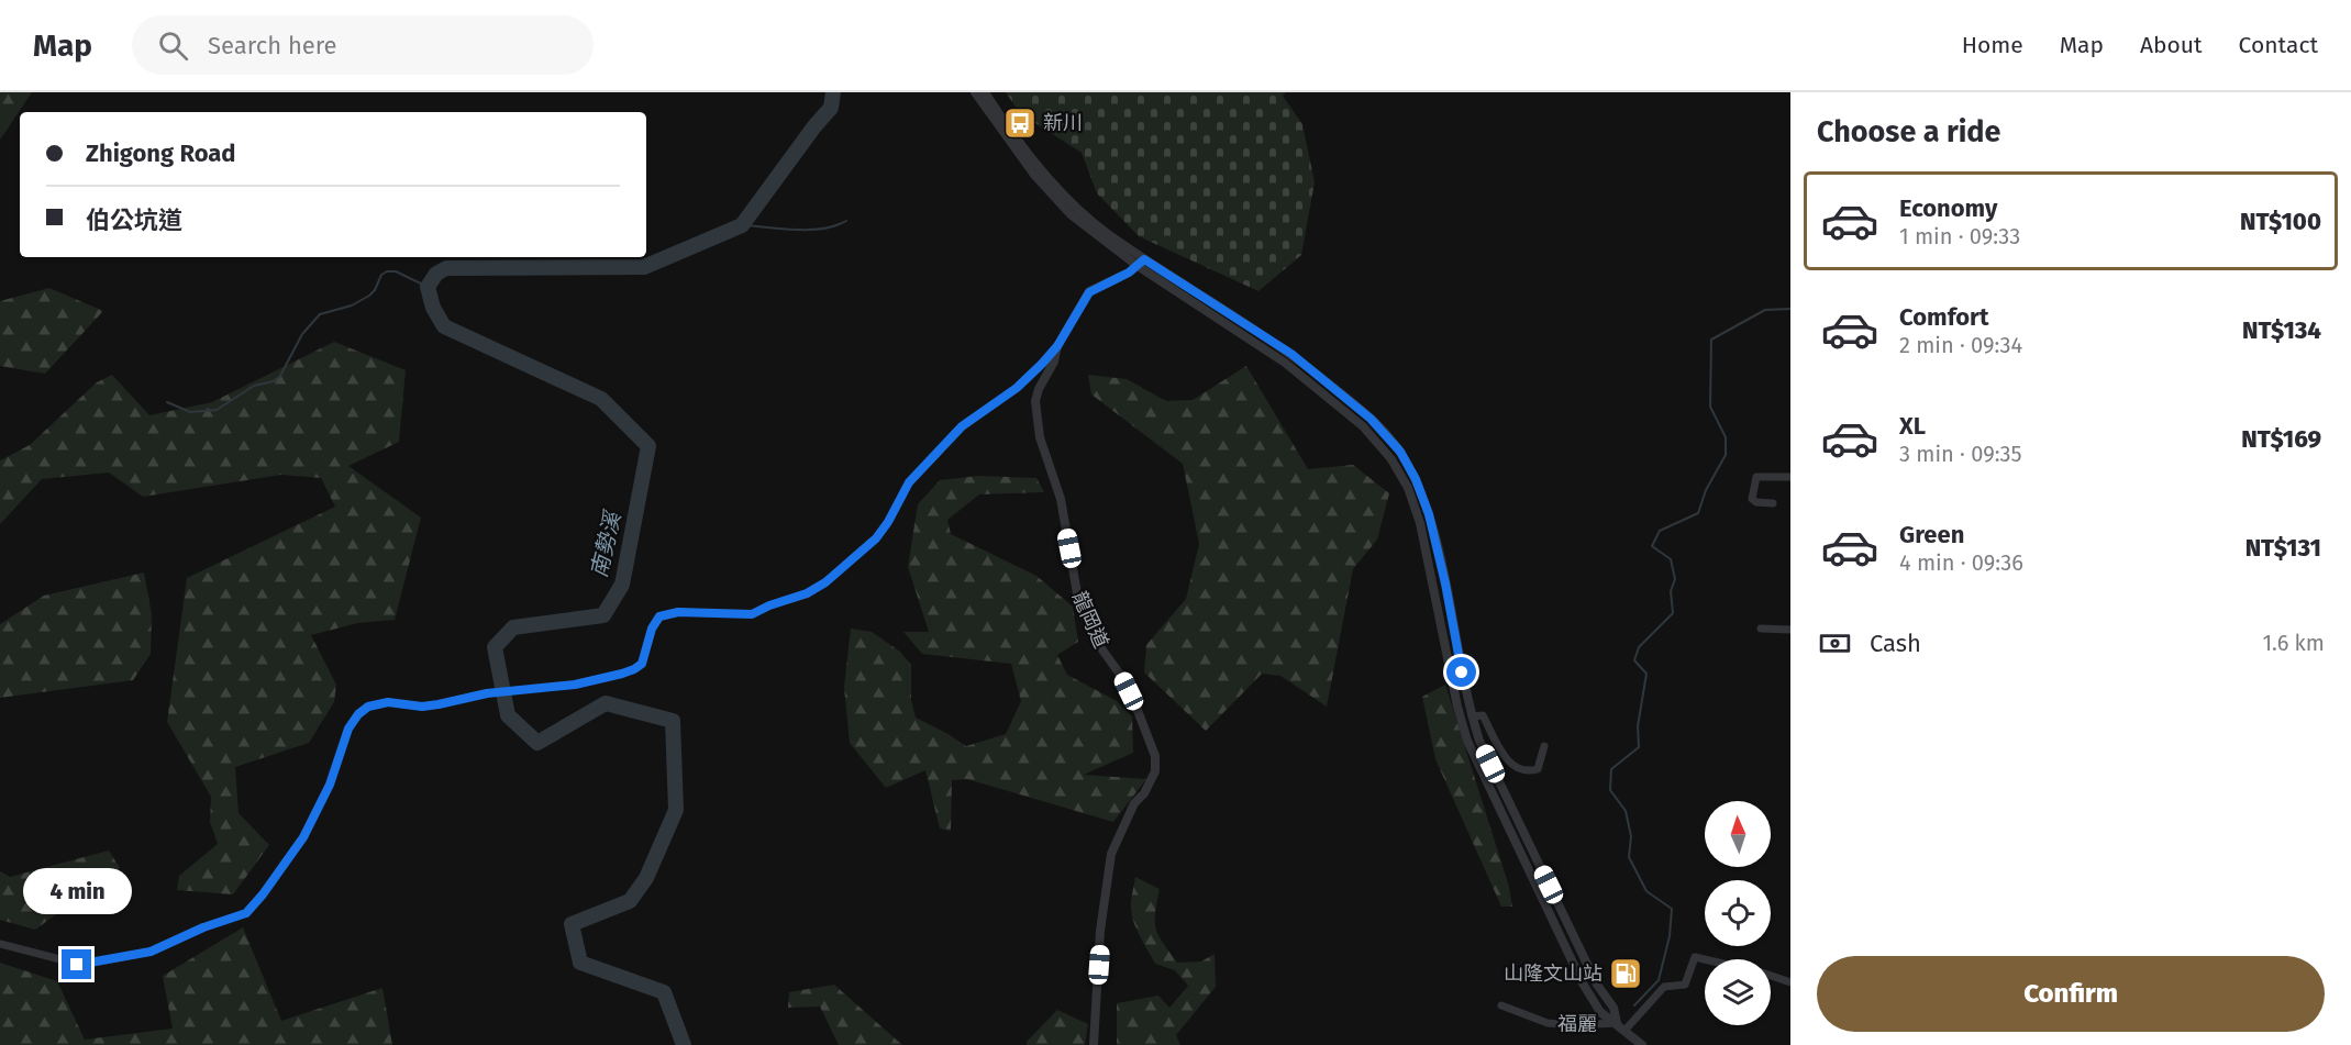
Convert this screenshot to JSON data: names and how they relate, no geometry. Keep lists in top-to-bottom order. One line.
{"streets":{"street":["龍岡道","福麗"]},"water":["南勢溪"],"places":{"bus stop":["新川"],"fuel station":["山隆文山站"]},"north":"top","page":{"header":"Map","search":"Search here","nav":["Home","Map","About","Contact"],"heading":"Choose a ride","banner":["Zhigong Road","伯公坑道"],"list":[{"name":"Economy","note":"1 min · 09:33","value":"NT$100"},{"name":"Comfort","note":"2 min · 09:34","value":"NT$134"},{"name":"XL","note":"3 min · 09:35","value":"NT$169"},{"name":"Green","note":"4 min · 09:36","value":"NT$131"}],"pay":["Cash","1.6 km"],"bubble":"4 min","buttons":"Confirm"}}
